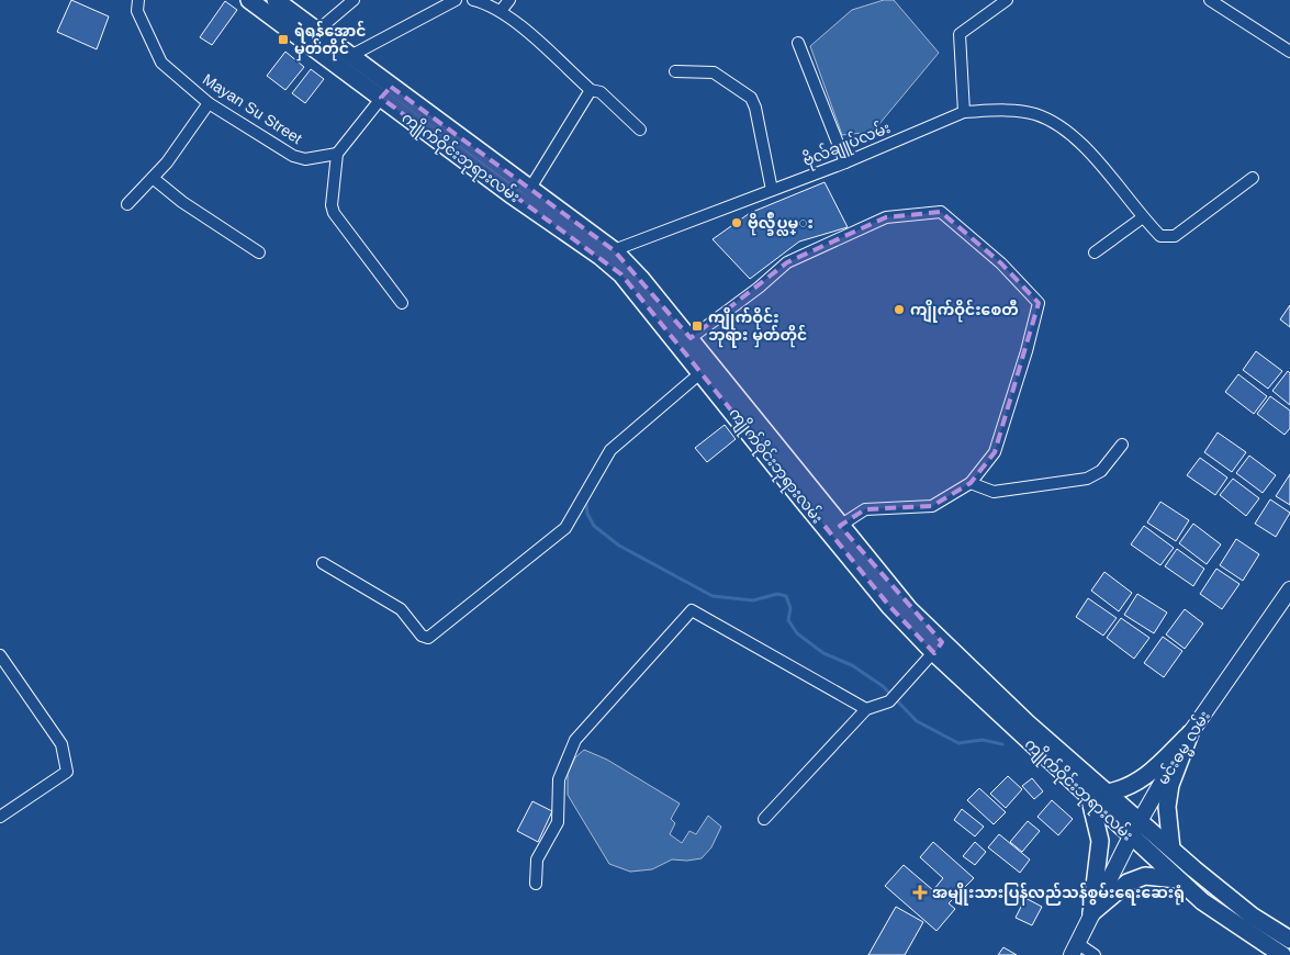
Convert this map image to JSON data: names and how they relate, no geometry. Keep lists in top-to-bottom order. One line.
{"streets":{"main road":["ကျိုက်ဝိုင်းဘုရားလမ်း","မင်းဓမ္မ လမ်း"],"street":["Mayan Su Street","ဗိုလ်ချူပ်လမ်း"]},"crossings":[["ဗိုလ်ချူပ်လမ်း","ကျိုက်ဝိုင်းဘုရားလမ်း"],["ကျိုက်ဝိုင်းဘုရားလမ်း","မင်းဓမ္မ လမ်း"]],"places":{"transit":["ရဲရန်အောင် မှတ်တိုင်","ကျိုက်ဝိုင်း ဘုရား မှတ်တိုင်"],"other":["ဗိုလ္ခ်ဳပ္လမ္း","ကျိုက်ဝိုင်းစေတီ"],"health":["အမျိုးသားပြန်လည်သန်စွမ်းရေးဆေးရုံ"]}}
